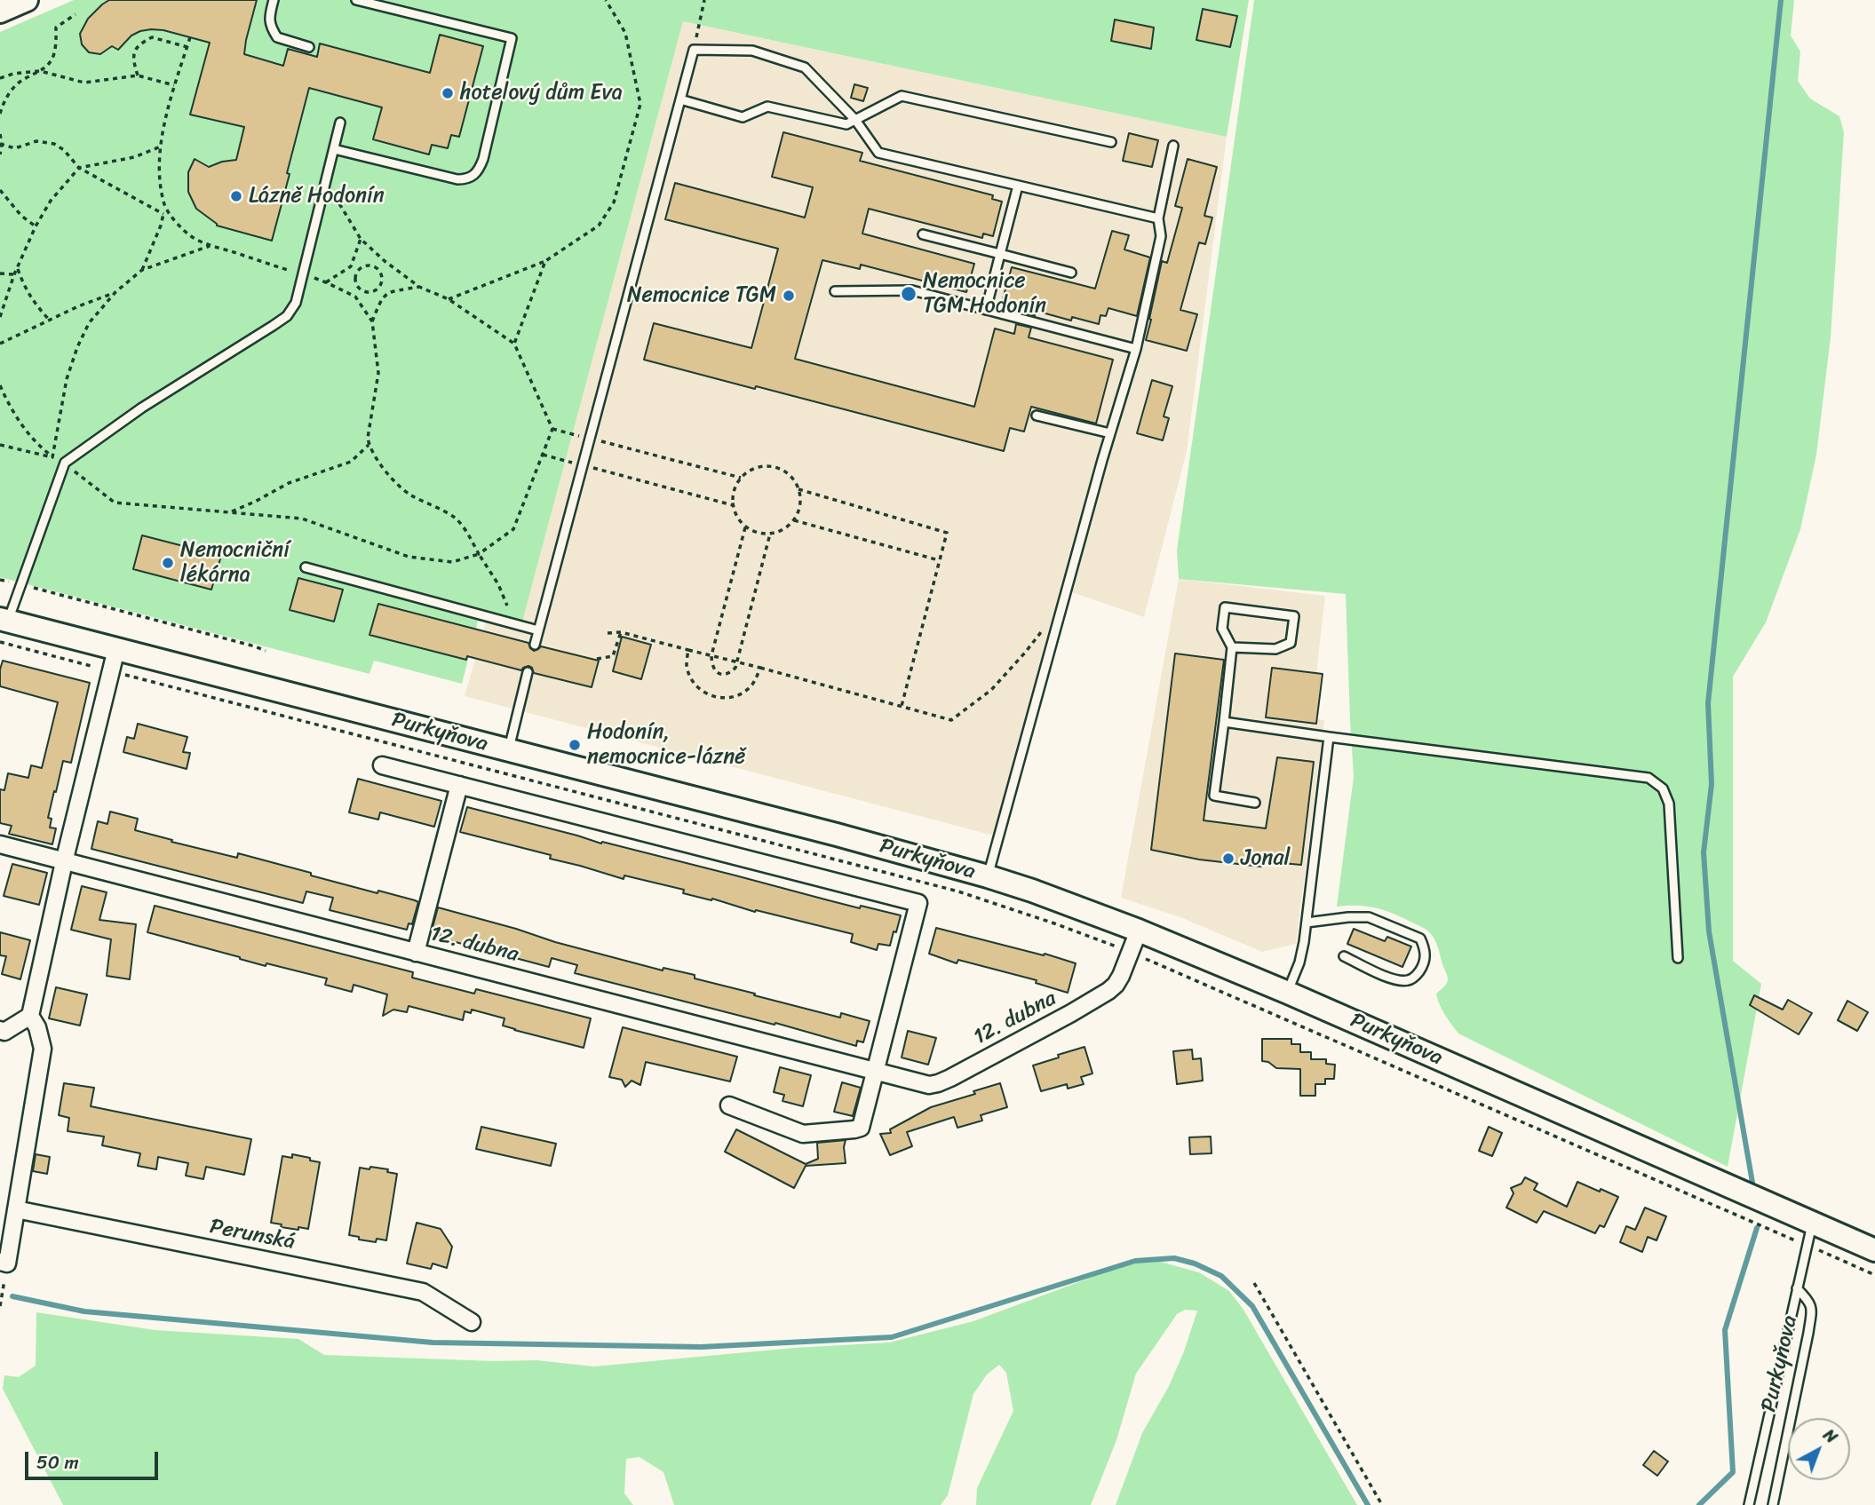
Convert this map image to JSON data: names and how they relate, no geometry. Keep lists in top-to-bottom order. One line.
{"streets":{"street":["Purkyňova","12. dubna","Perunská"]},"crossings":[["Purkyňova","12. dubna"]],"places":["hotelový dům Eva","Lázně Hodonín","Nemocnice TGM Hodonín","Nemocnice TGM","Nemocniční lékárna","Hodonín, nemocnice-lázně","Jonal"],"scale_bar":"50 m","north":"top right"}
